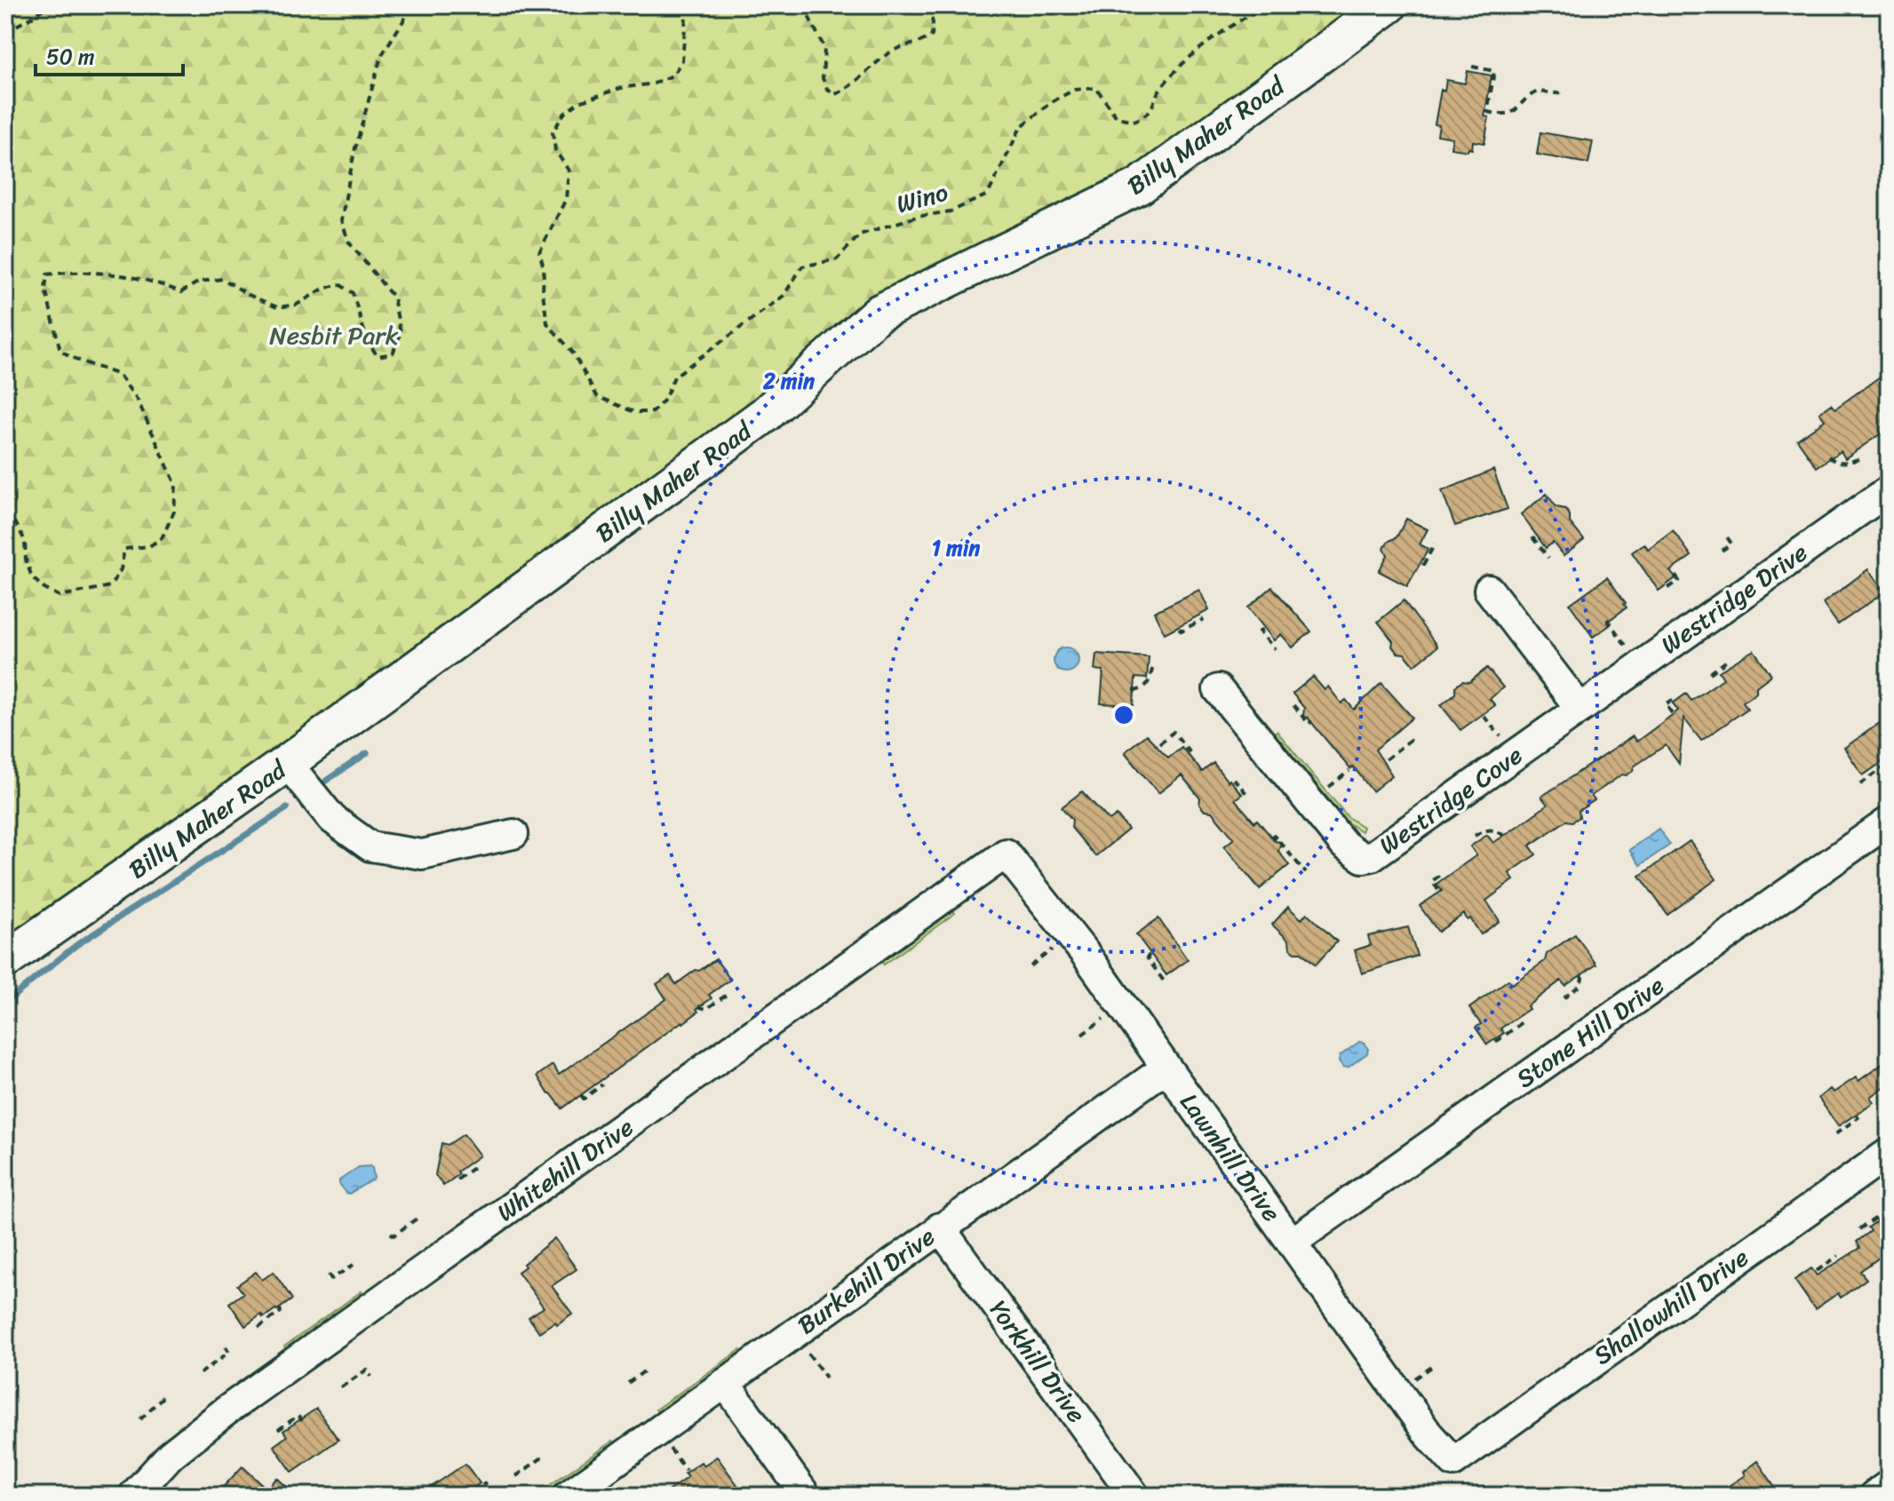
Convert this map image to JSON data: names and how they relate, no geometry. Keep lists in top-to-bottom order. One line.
{"streets":{"main road":["Billy Maher Road"],"street":["Westridge Drive","Westridge Cove","Stone Hill Drive","Lawnhill Drive","Whitehill Drive","Burkehill Drive","Shallowhill Drive","Yorkhill Drive"],"path":["Wino"]},"crossings":[["Westridge Drive","Westridge Cove"],["Stone Hill Drive","Lawnhill Drive"],["Lawnhill Drive","Whitehill Drive"],["Lawnhill Drive","Burkehill Drive"],["Lawnhill Drive","Shallowhill Drive"],["Burkehill Drive","Yorkhill Drive"]],"parks":["Nesbit Park"],"scale_bar":"50 m","rings":["2 min","1 min"]}
